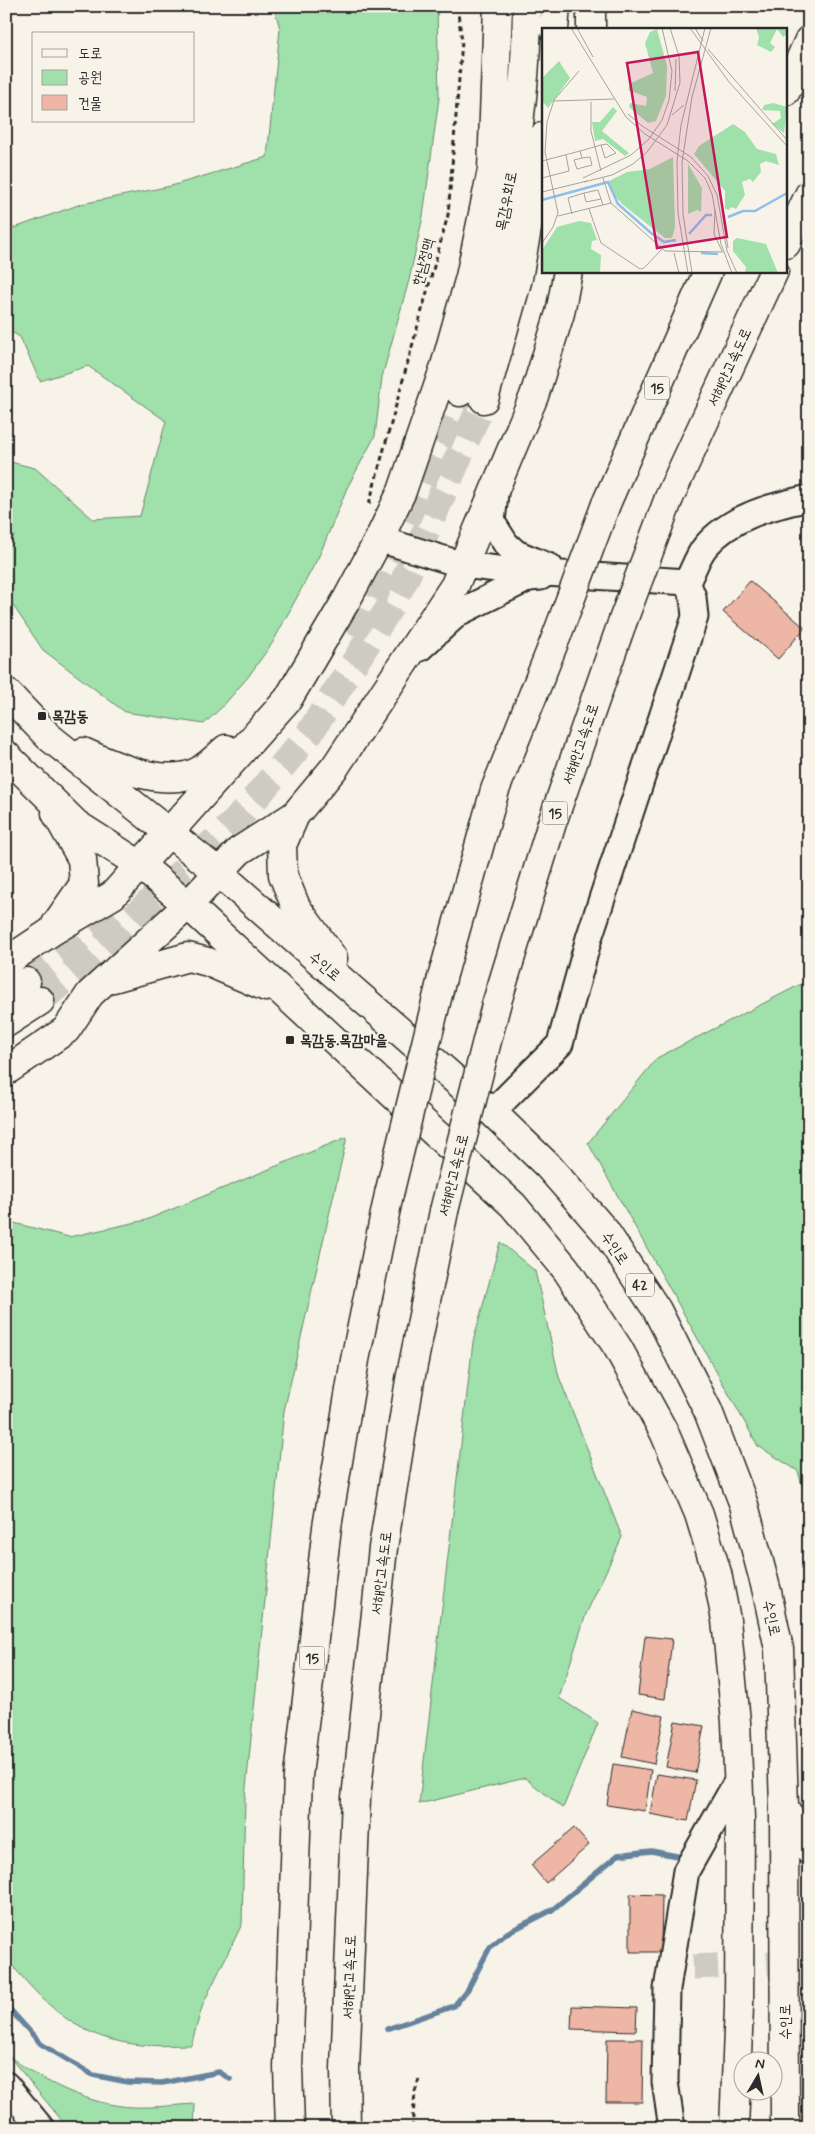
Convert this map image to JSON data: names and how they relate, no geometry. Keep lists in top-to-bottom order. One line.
{"streets":{"main road":["목감우회로","서해안고속도로","15","수인로","42"],"path":["한남정맥"]},"places":{"transit":["목감동","목감동.목감마을"]},"legend":["도로","공원","건물"],"north":"top"}
